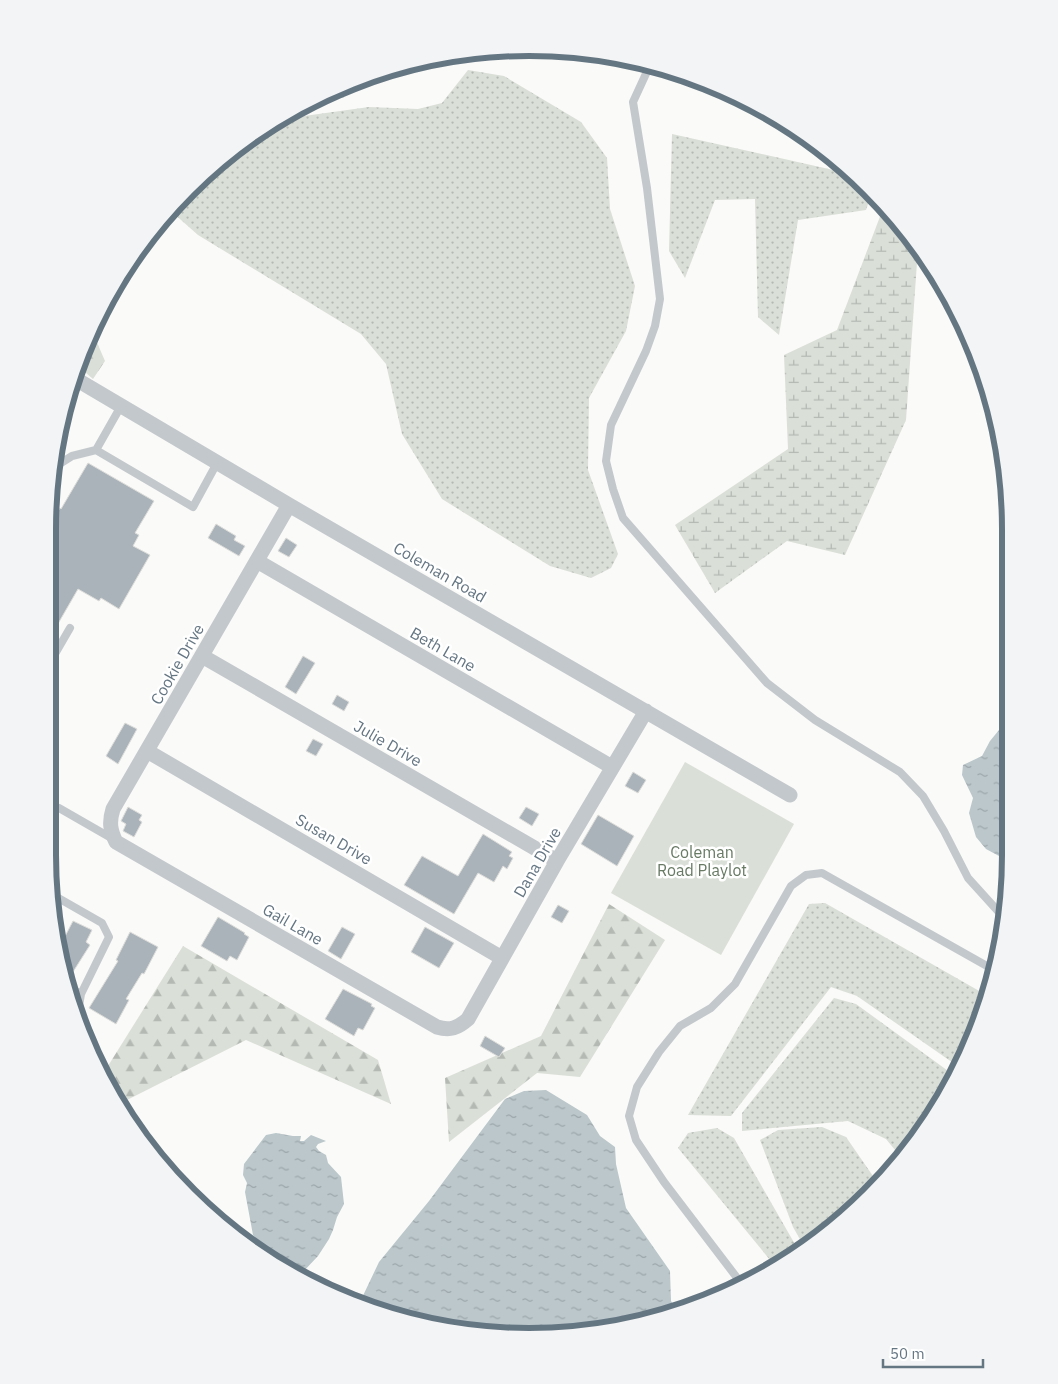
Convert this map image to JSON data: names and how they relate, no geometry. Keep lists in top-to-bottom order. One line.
{"streets":{"street":["Coleman Road","Beth Lane","Cookie Drive","Julie Drive","Susan Drive","Dana Drive","Gail Lane"]},"crossings":[["Coleman Road","Cookie Drive"],["Coleman Road","Dana Drive"],["Beth Lane","Cookie Drive"],["Beth Lane","Dana Drive"],["Cookie Drive","Julie Drive"],["Cookie Drive","Susan Drive"],["Cookie Drive","Gail Lane"],["Julie Drive","Dana Drive"],["Susan Drive","Dana Drive"],["Dana Drive","Gail Lane"]],"parks":["Coleman Road Playlot"],"scale_bar":"50 m"}
